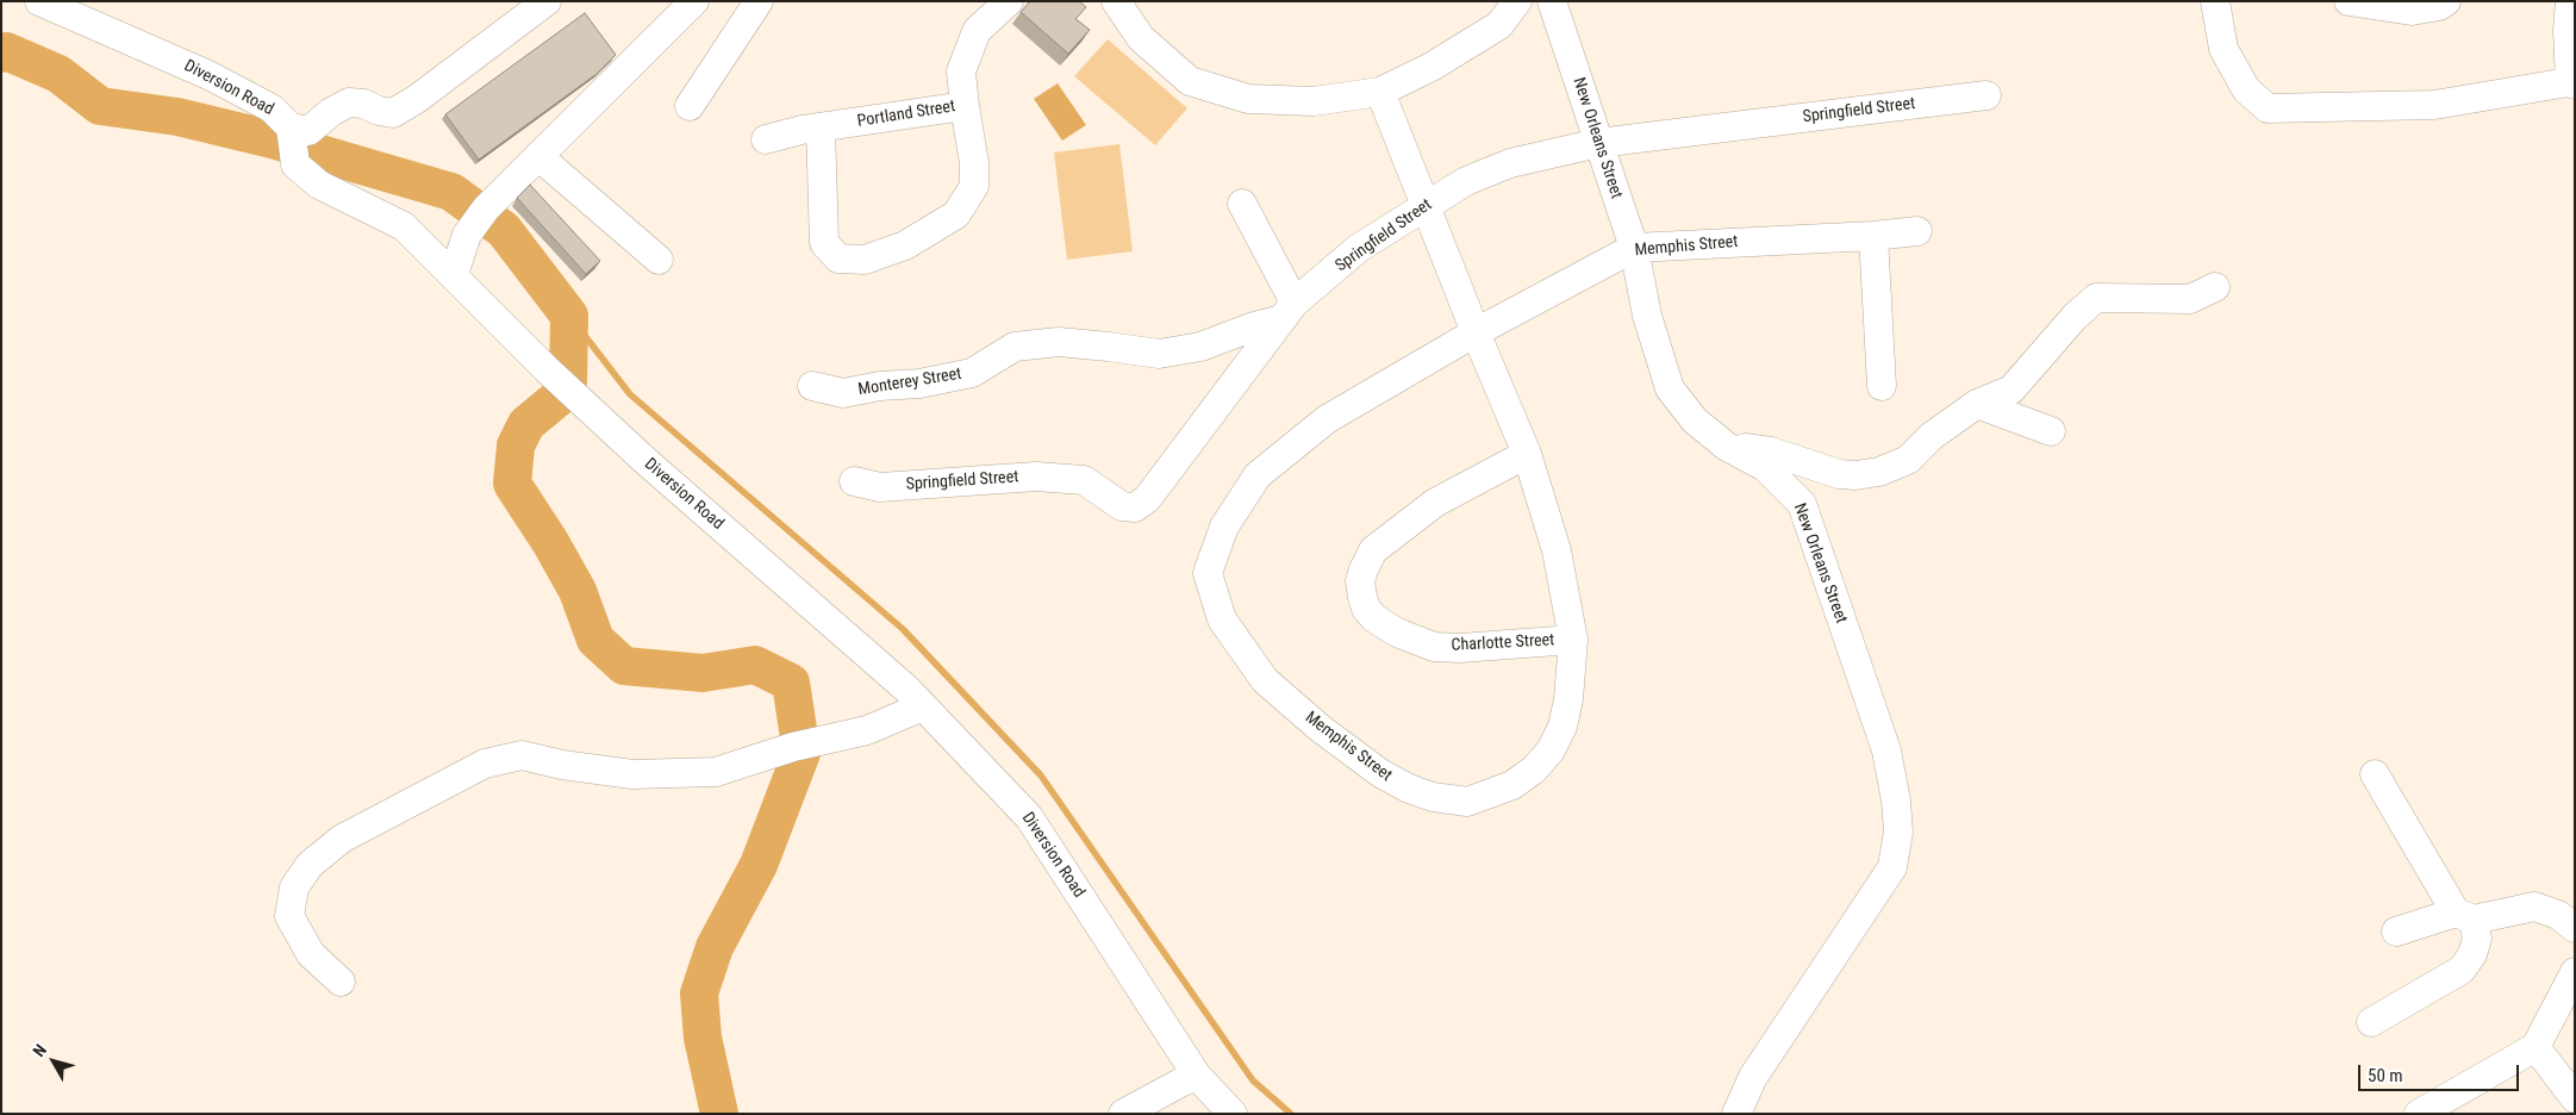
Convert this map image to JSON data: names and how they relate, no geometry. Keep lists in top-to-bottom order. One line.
{"streets":{"street":["Diversion Road","Springfield Street","Portland Street","New Orleans Street","Memphis Street","Monterey Street","Charlotte Street"]},"crossings":[["Springfield Street","New Orleans Street"],["Springfield Street","Monterey Street"],["New Orleans Street","Memphis Street"],["Memphis Street","Charlotte Street"]],"scale_bar":"50 m","north":"top left"}
